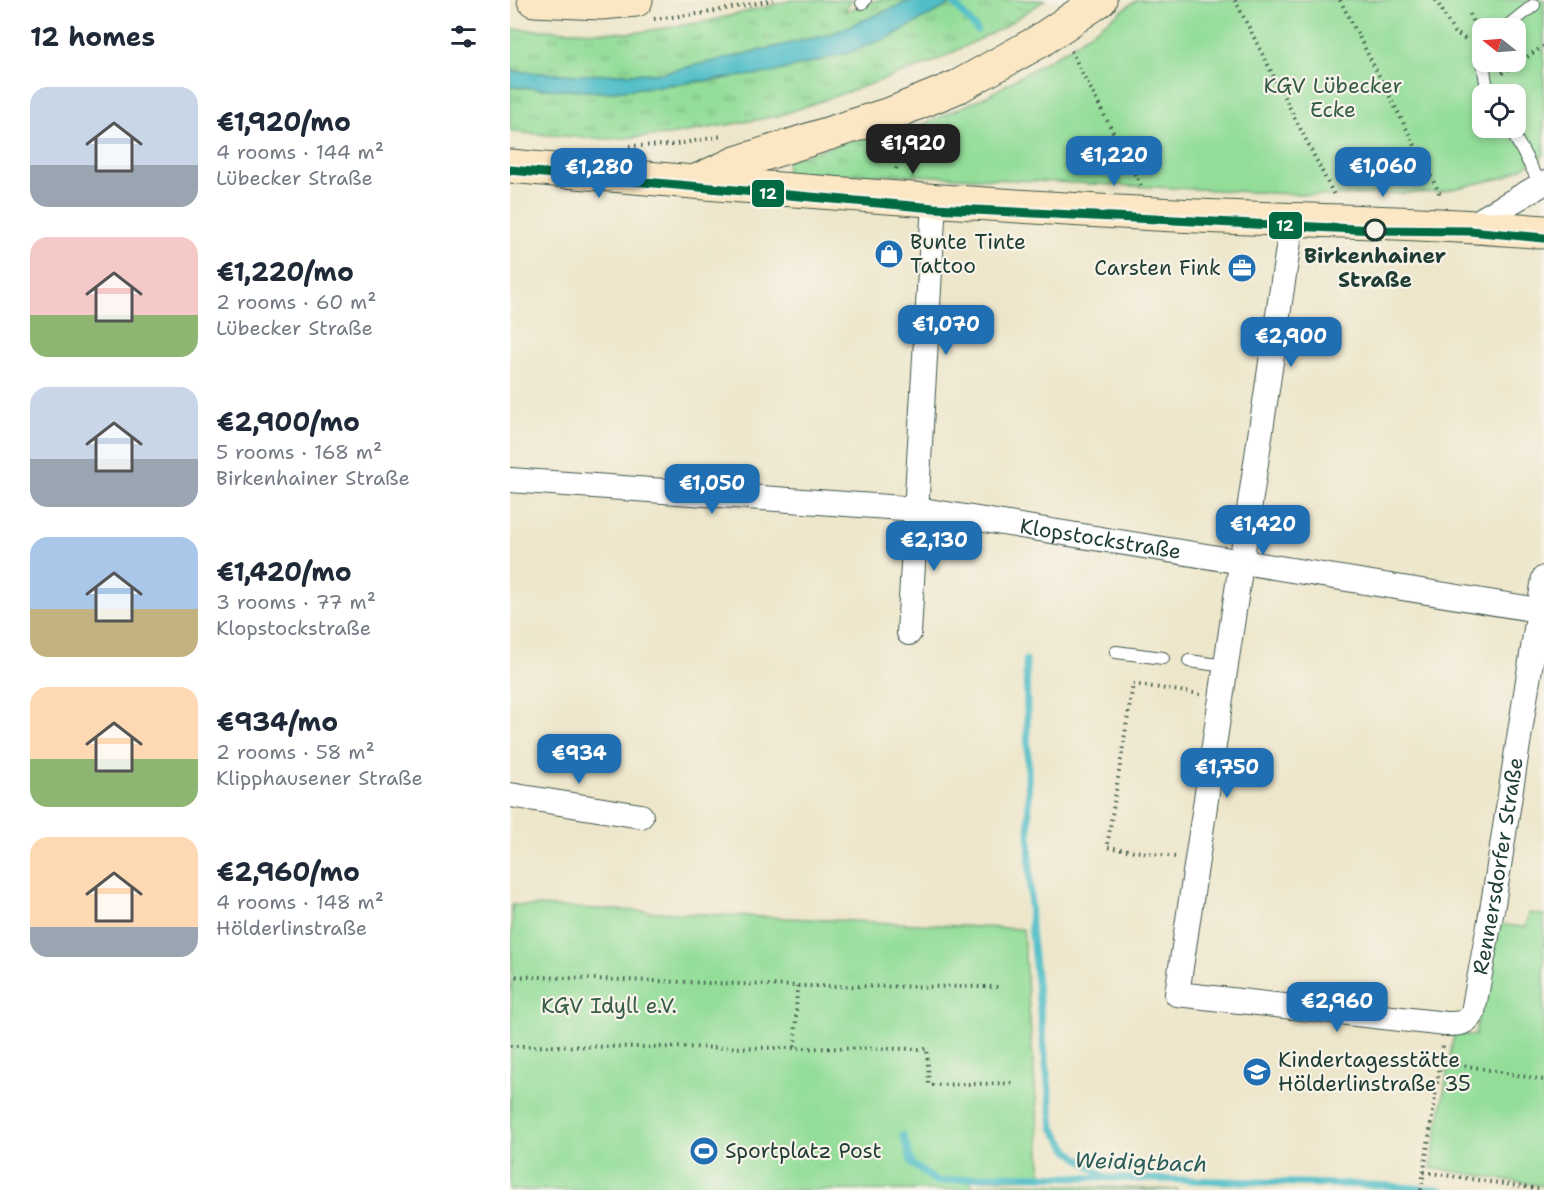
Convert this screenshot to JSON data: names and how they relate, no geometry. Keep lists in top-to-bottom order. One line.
{"streets":{"street":["Klopstockstraße","Rennersdorfer Straße"]},"crossings":[["Klopstockstraße","Rennersdorfer Straße"]],"water":["Weidigtbach"],"parks":["KGV Lübecker Ecke","KGV Idyll e.V."],"places":{"other":["Birkenhainer Straße"],"shop":["Bunte Tinte Tattoo"],"office":["Carsten Fink"],"school or university":["Kindertagesstätte Hölderlinstraße 35"],"sports":["Sportplatz Post"]},"lines":["tram line 12"],"north":"left","page":{"heading":"12 homes","list":[{"name":"€1,920/mo","note":"4 rooms · 144 m² · Lübecker Straße"},{"name":"€1,220/mo","note":"2 rooms · 60 m² · Lübecker Straße"},{"name":"€2,900/mo","note":"5 rooms · 168 m² · Birkenhainer Straße"},{"name":"€1,420/mo","note":"3 rooms · 77 m² · Klopstockstraße"},{"name":"€934/mo","note":"2 rooms · 58 m² · Klipphausener Straße"},{"name":"€2,960/mo","note":"4 rooms · 148 m² · Hölderlinstraße"}],"price":["€1,920","€1,220","€1,060","€1,280","€1,070","€2,900","€1,050","€1,420","€2,130","€934","€1,750","€2,960"]}}
